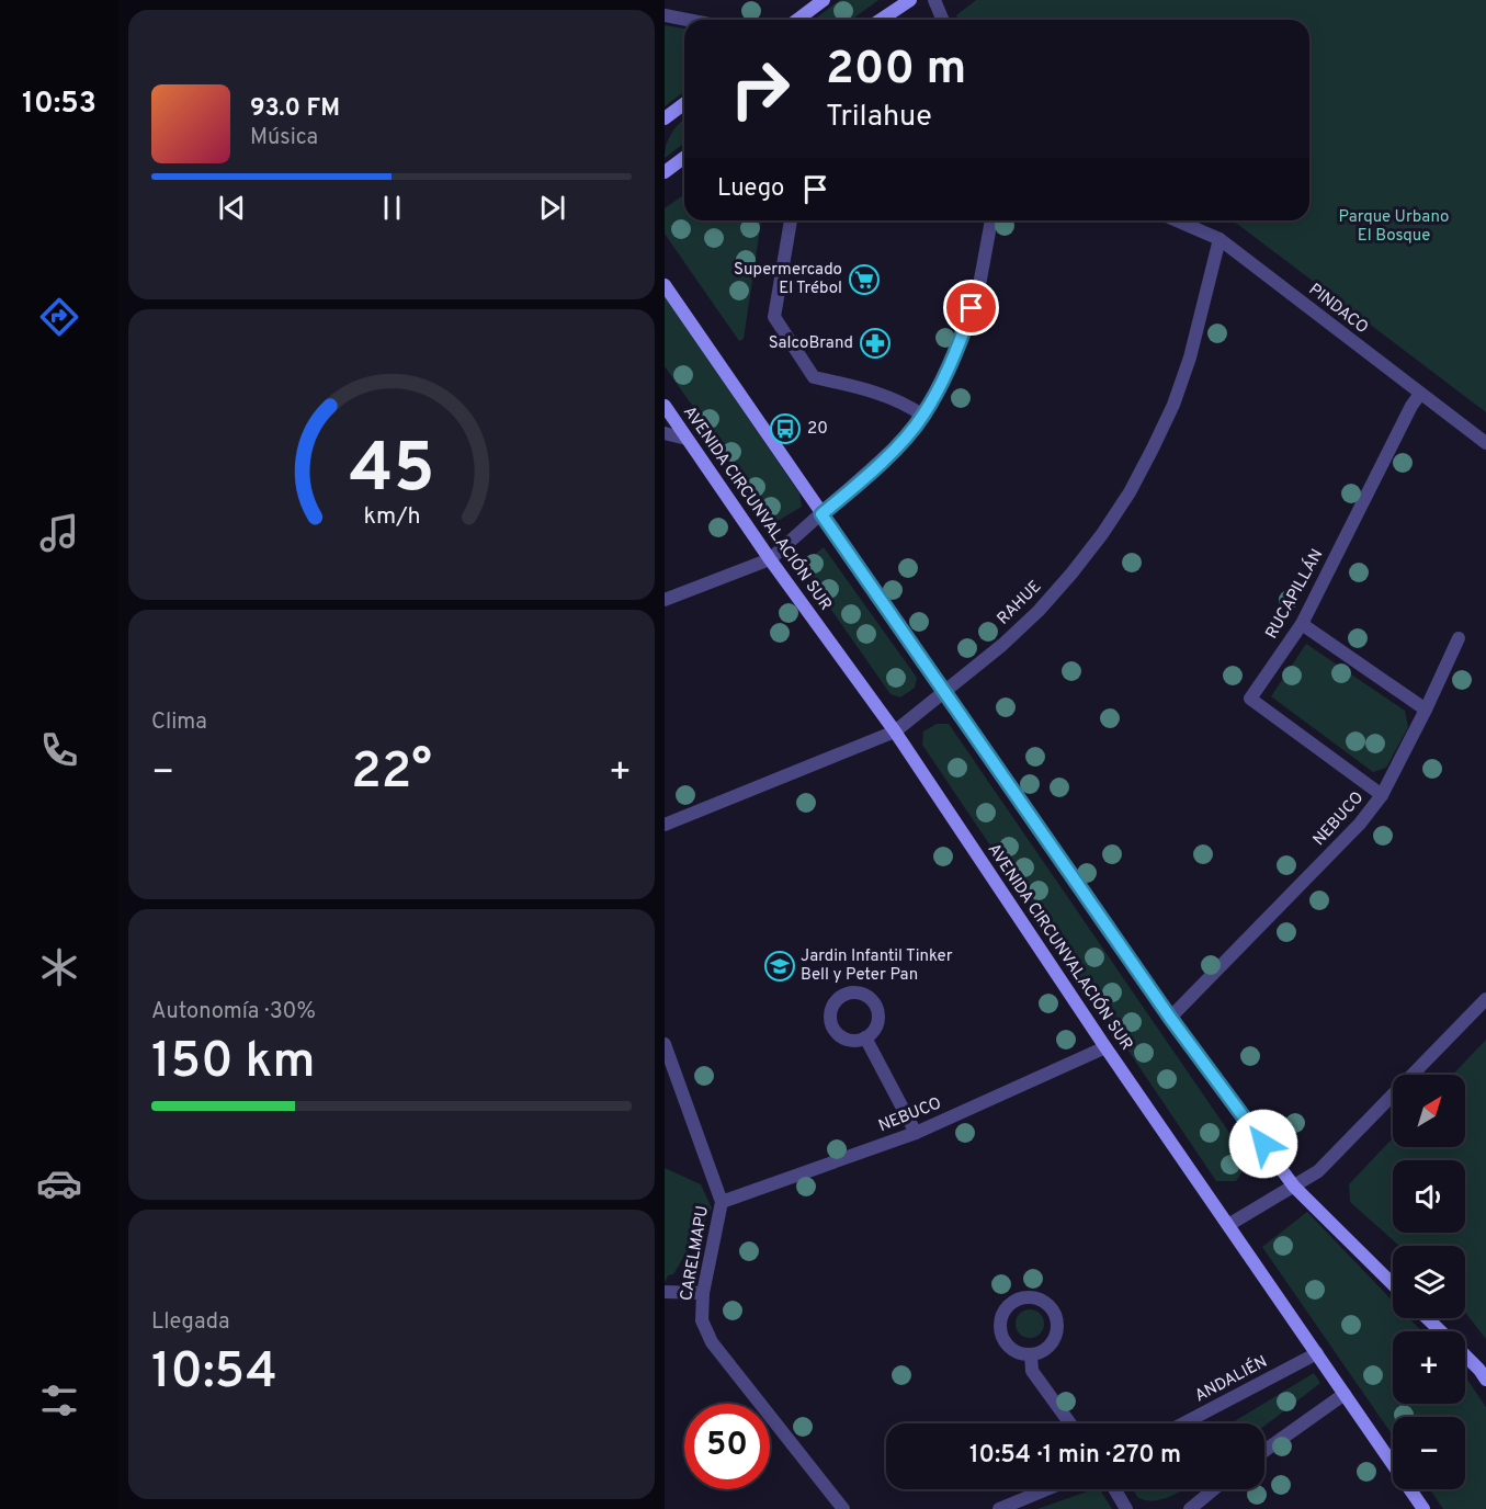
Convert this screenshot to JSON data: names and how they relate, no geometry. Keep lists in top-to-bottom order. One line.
{"streets":{"main road":["AVENIDA CIRCUNVALACIÓN SUR"],"street":["PINDACO","RUCAPILLÁN","RAHUE","NEBUCO","CARELMAPU","ANDALIÉN"]},"crossings":[["PINDACO","RUCAPILLÁN"],["PINDACO","RAHUE"],["AVENIDA CIRCUNVALACIÓN SUR","RAHUE"],["AVENIDA CIRCUNVALACIÓN SUR","NEBUCO"],["AVENIDA CIRCUNVALACIÓN SUR","ANDALIÉN"],["RUCAPILLÁN","NEBUCO"],["NEBUCO","CARELMAPU"]],"parks":["Parque Urbano El Bosque"],"places":{"supermarket":["Supermercado El Trébol"],"pharmacy":["SalcoBrand"],"bus stop":["20"],"school or university":["Jardin Infantil Tinker Bell y Peter Pan"]},"north":"top right","page":{"tabs":"10:53","turn":["200 m","Trilahue"],"song":["93.0 FM","Música"],"then":"Luego","tile":["Clima",["Autonomía · 30%","150 km"],["Llegada","10:54"]],"heat":["−","22°","+"],"map_buttons":["+","−"],"limit":"50","trip":"10:54 · 1 min · 270 m","gauge":["45","km/h"]}}
